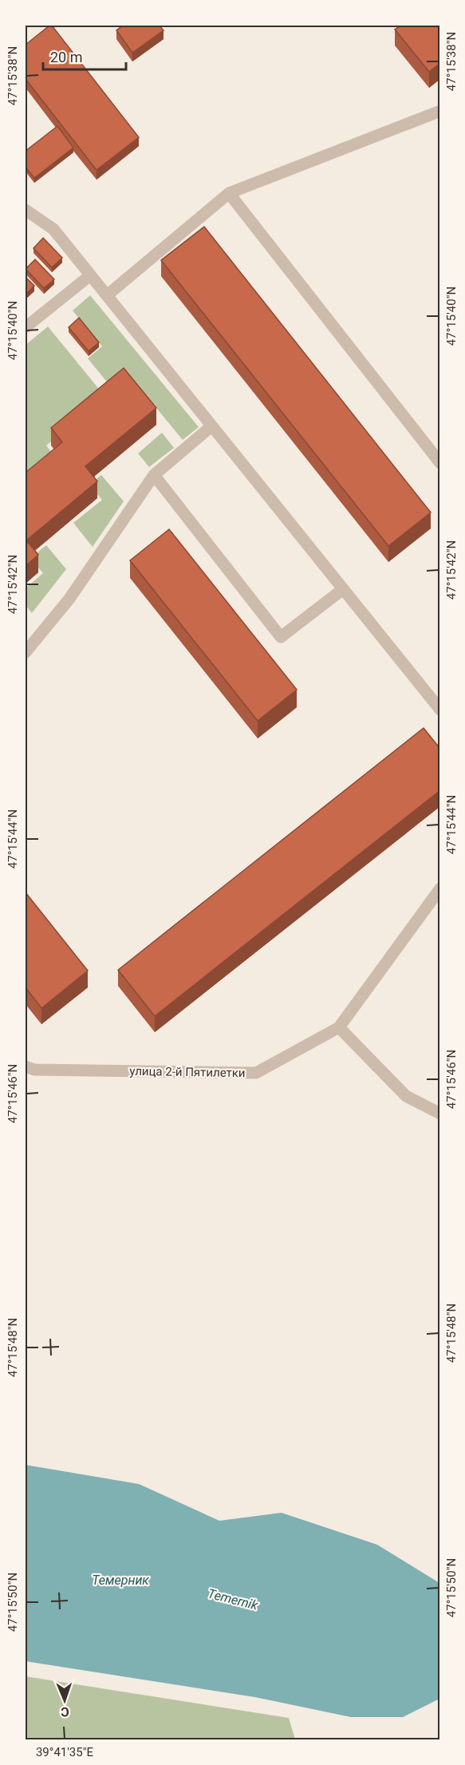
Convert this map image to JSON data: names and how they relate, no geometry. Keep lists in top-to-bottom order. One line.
{"streets":{"street":["улица 2-й Пятилетки"]},"water":["Темерник","Temernik"],"scale_bar":"20 m","north":"bottom","coordinates":["47°15'38\"N","47°15'40\"N","47°15'42\"N","47°15'44\"N","47°15'46\"N","47°15'48\"N","47°15'50\"N","39°41'35\"E"]}
